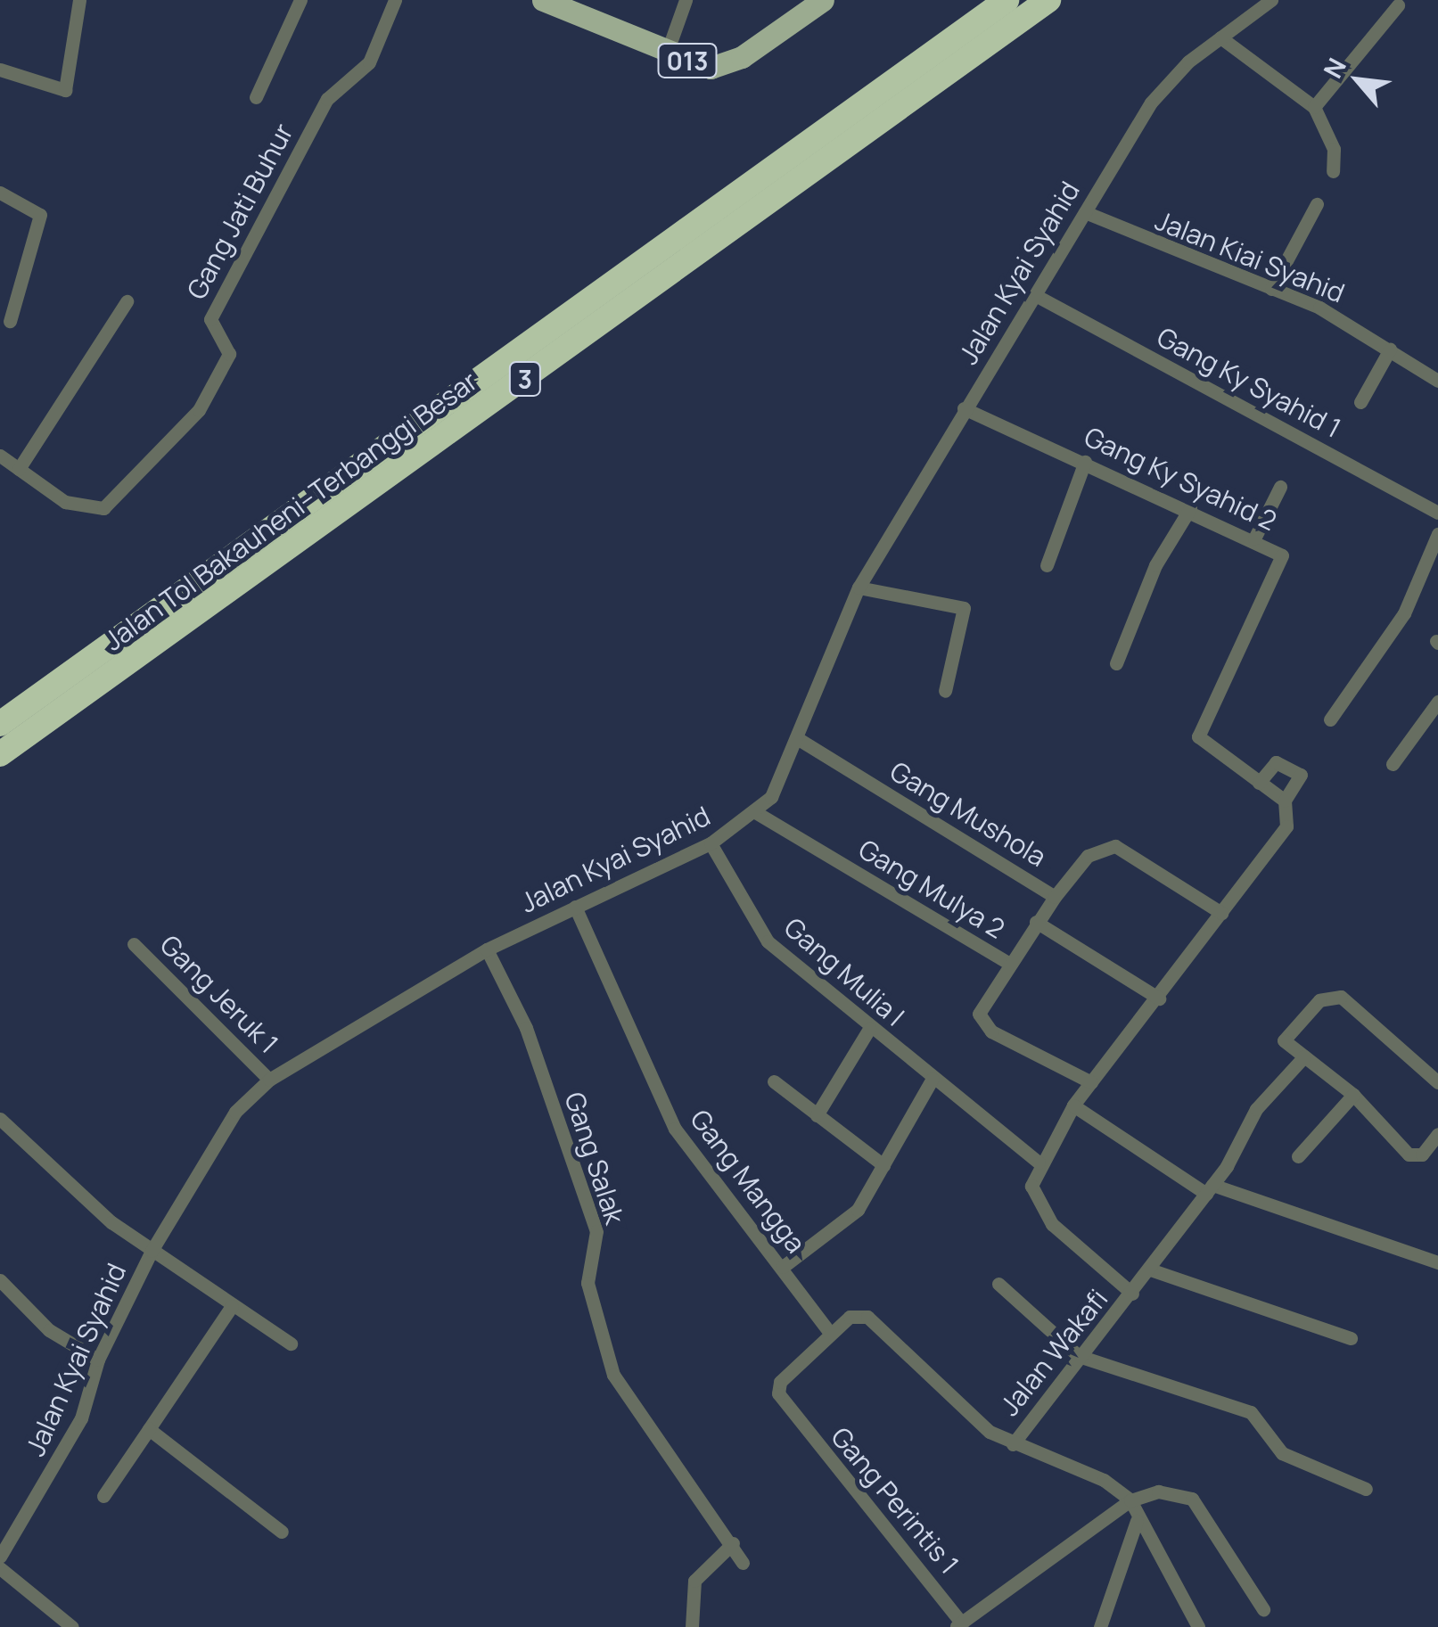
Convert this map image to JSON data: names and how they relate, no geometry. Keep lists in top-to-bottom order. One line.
{"streets":{"highway":["3","Jalan Tol Bakauheni–Terbanggi Besar"],"main road":["013"],"street":["Gang Jati Buhur","Jalan Kiai Syahid","Jalan Kyai Syahid","Gang Ky Syahid 1","Gang Ky Syahid 2","Gang Mushola","Gang Mulya 2","Gang Mulia I","Gang Jeruk 1","Gang Salak","Gang Mangga","Jalan Wakafi","Gang Perintis 1"]},"crossings":[["Jalan Kiai Syahid","Jalan Kyai Syahid"],["Jalan Kyai Syahid","Gang Ky Syahid 1"],["Jalan Kyai Syahid","Gang Ky Syahid 2"],["Jalan Kyai Syahid","Gang Mushola"],["Jalan Kyai Syahid","Gang Mulya 2"],["Jalan Kyai Syahid","Gang Mulia I"],["Jalan Kyai Syahid","Gang Jeruk 1"],["Jalan Kyai Syahid","Gang Salak"],["Jalan Kyai Syahid","Gang Mangga"],["Gang Mushola","Gang Mulya 2"],["Gang Mulia I","Jalan Wakafi"],["Gang Mangga","Jalan Wakafi"],["Gang Mangga","Gang Perintis 1"],["Jalan Wakafi","Gang Perintis 1"]],"north":"top left"}
